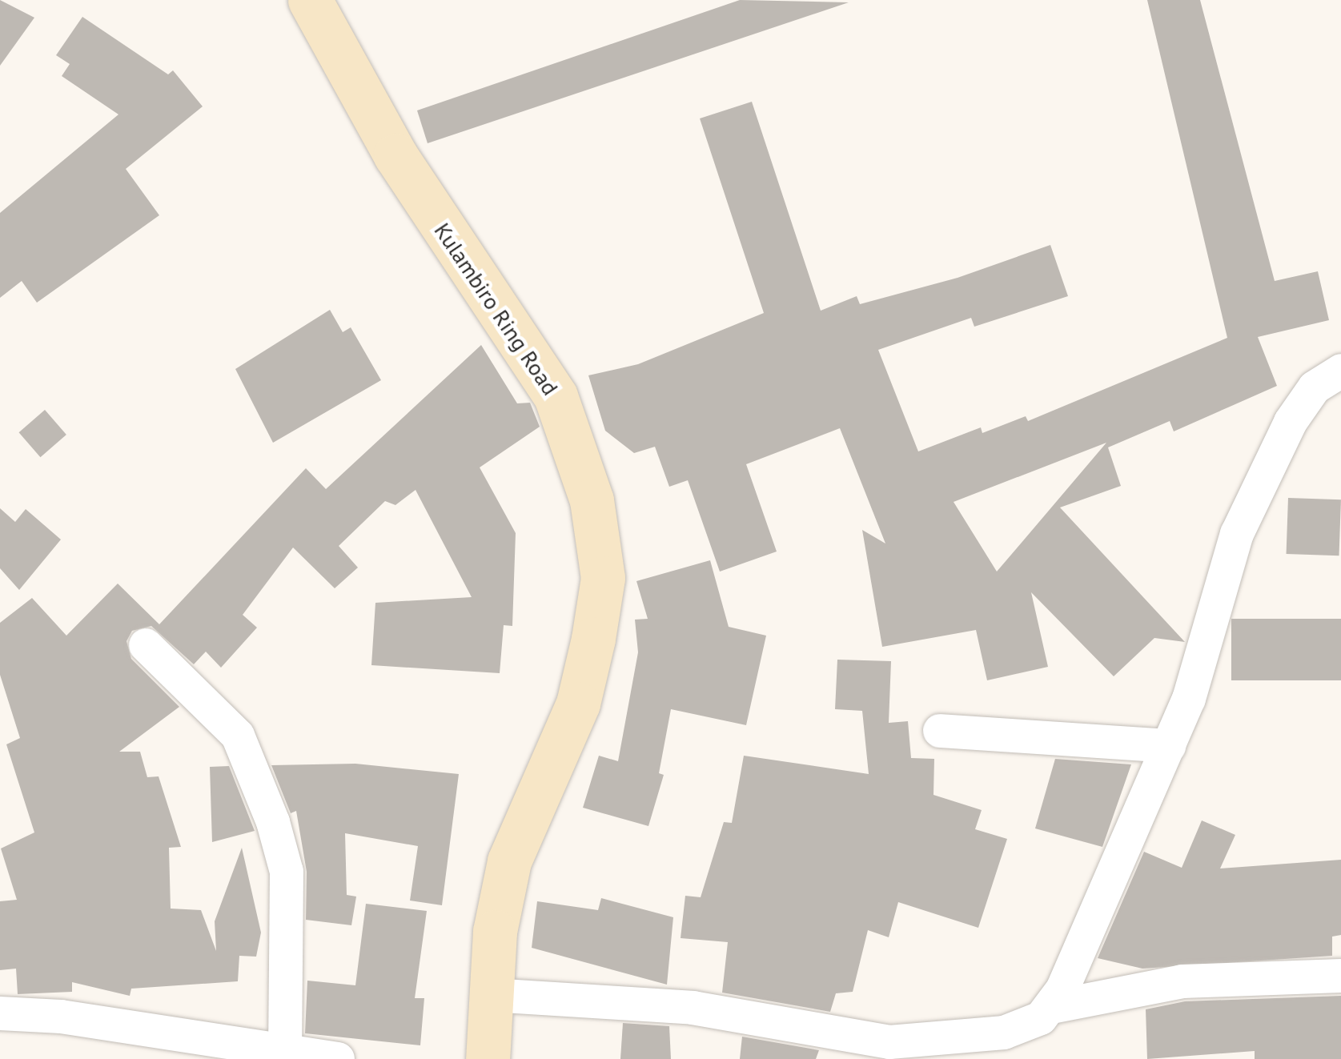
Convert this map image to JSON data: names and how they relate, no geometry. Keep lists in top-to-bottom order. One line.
{"streets":{"street":["Kulambiro Ring Road"]}}
